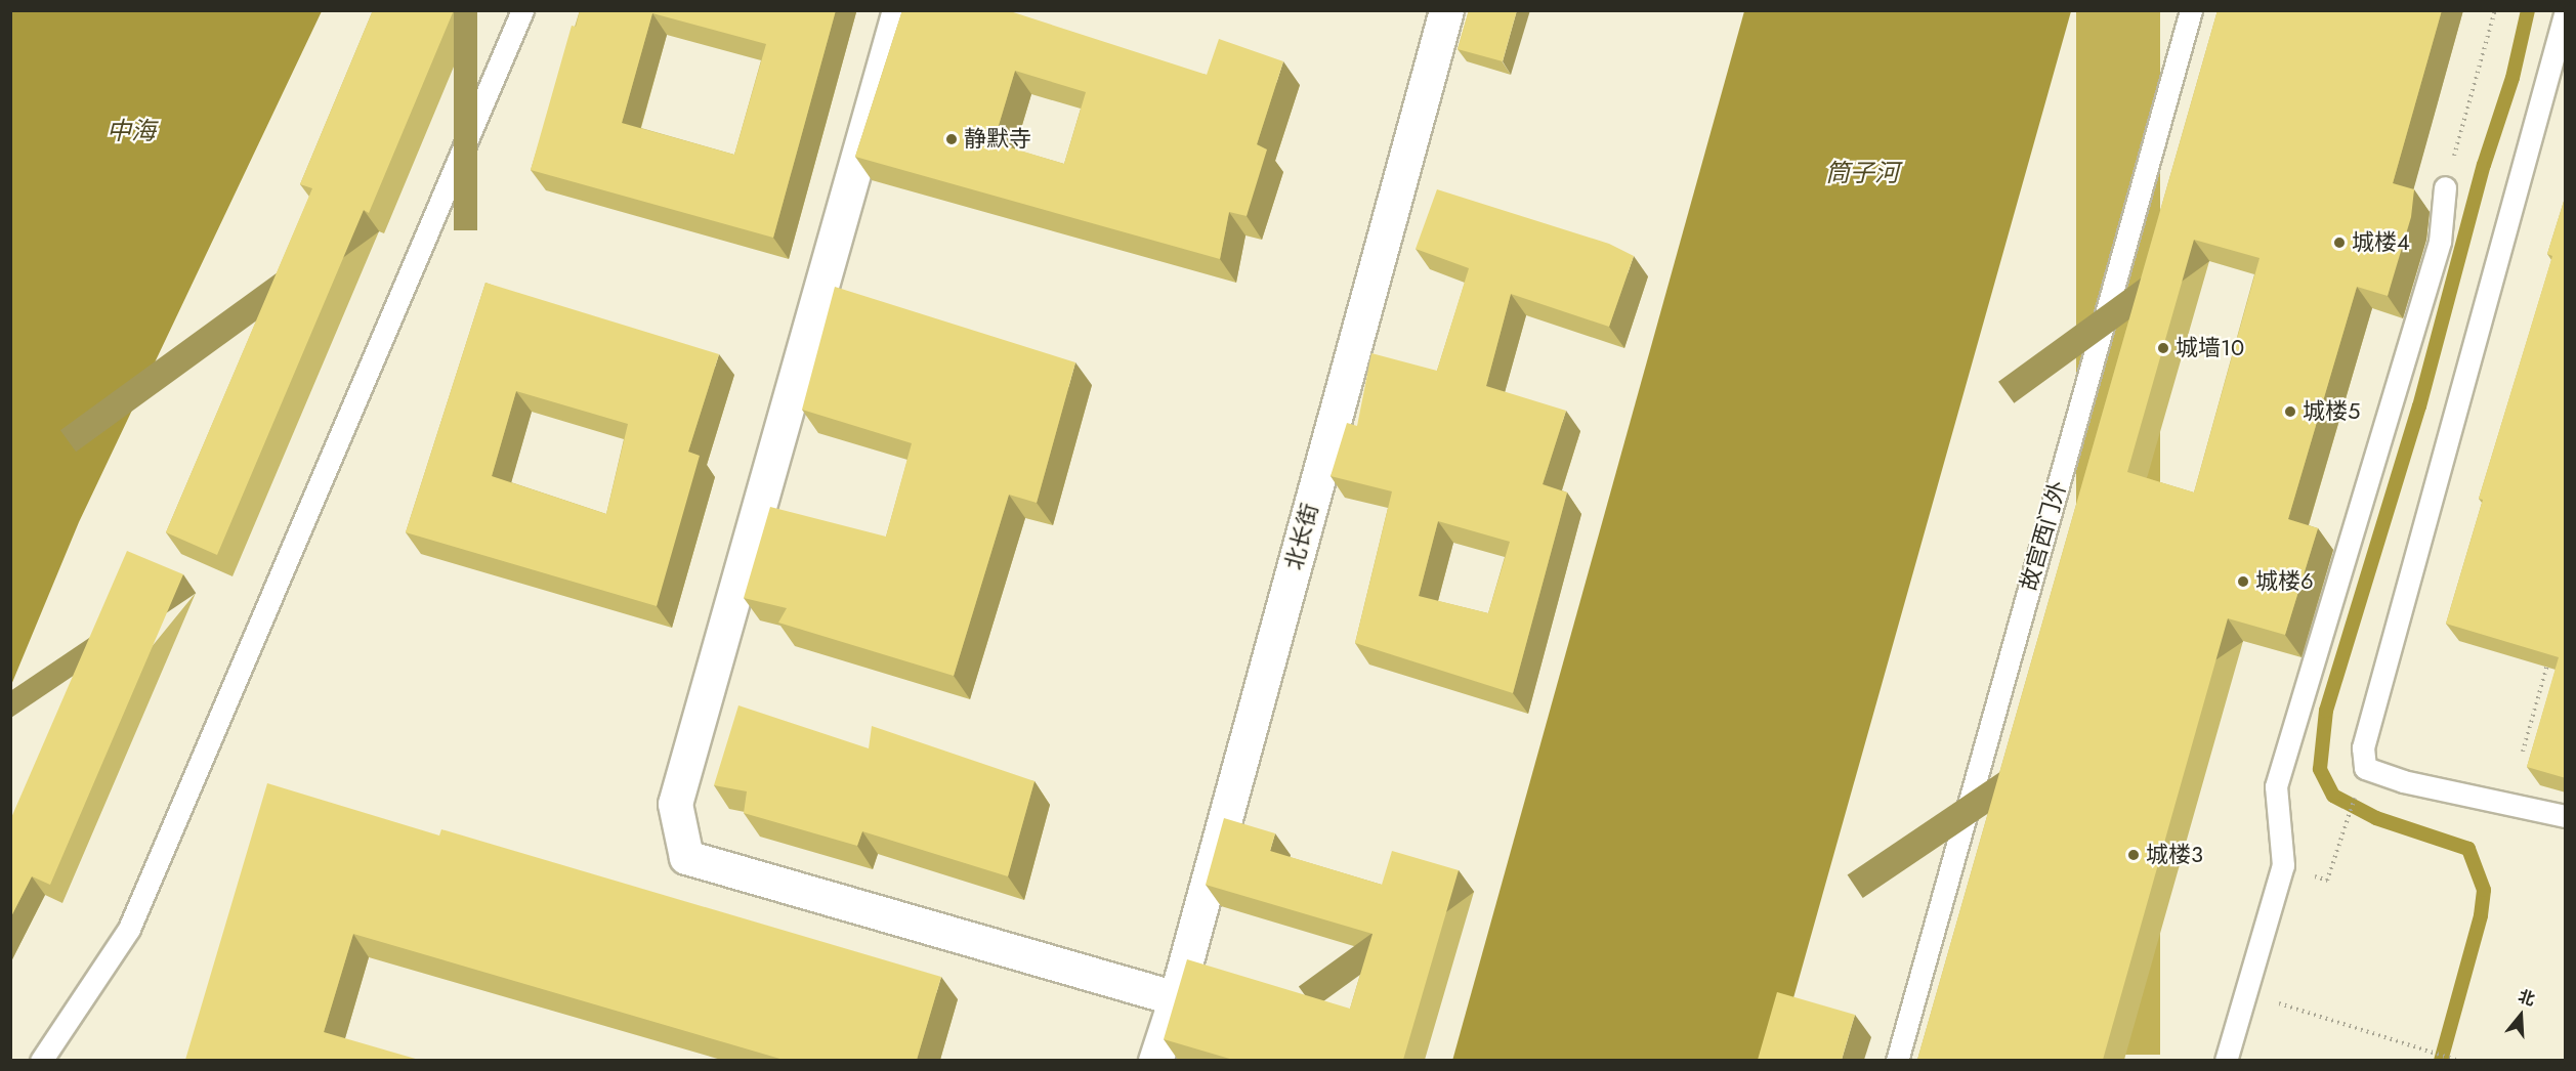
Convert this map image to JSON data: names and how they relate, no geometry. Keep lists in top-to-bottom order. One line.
{"streets":{"street":["北长街"],"lane":["故宫西门外"]},"water":["中海","筒子河"],"places":["静默寺","城楼4","城墙10","城楼5","城楼6","城楼3"],"north":"top"}
